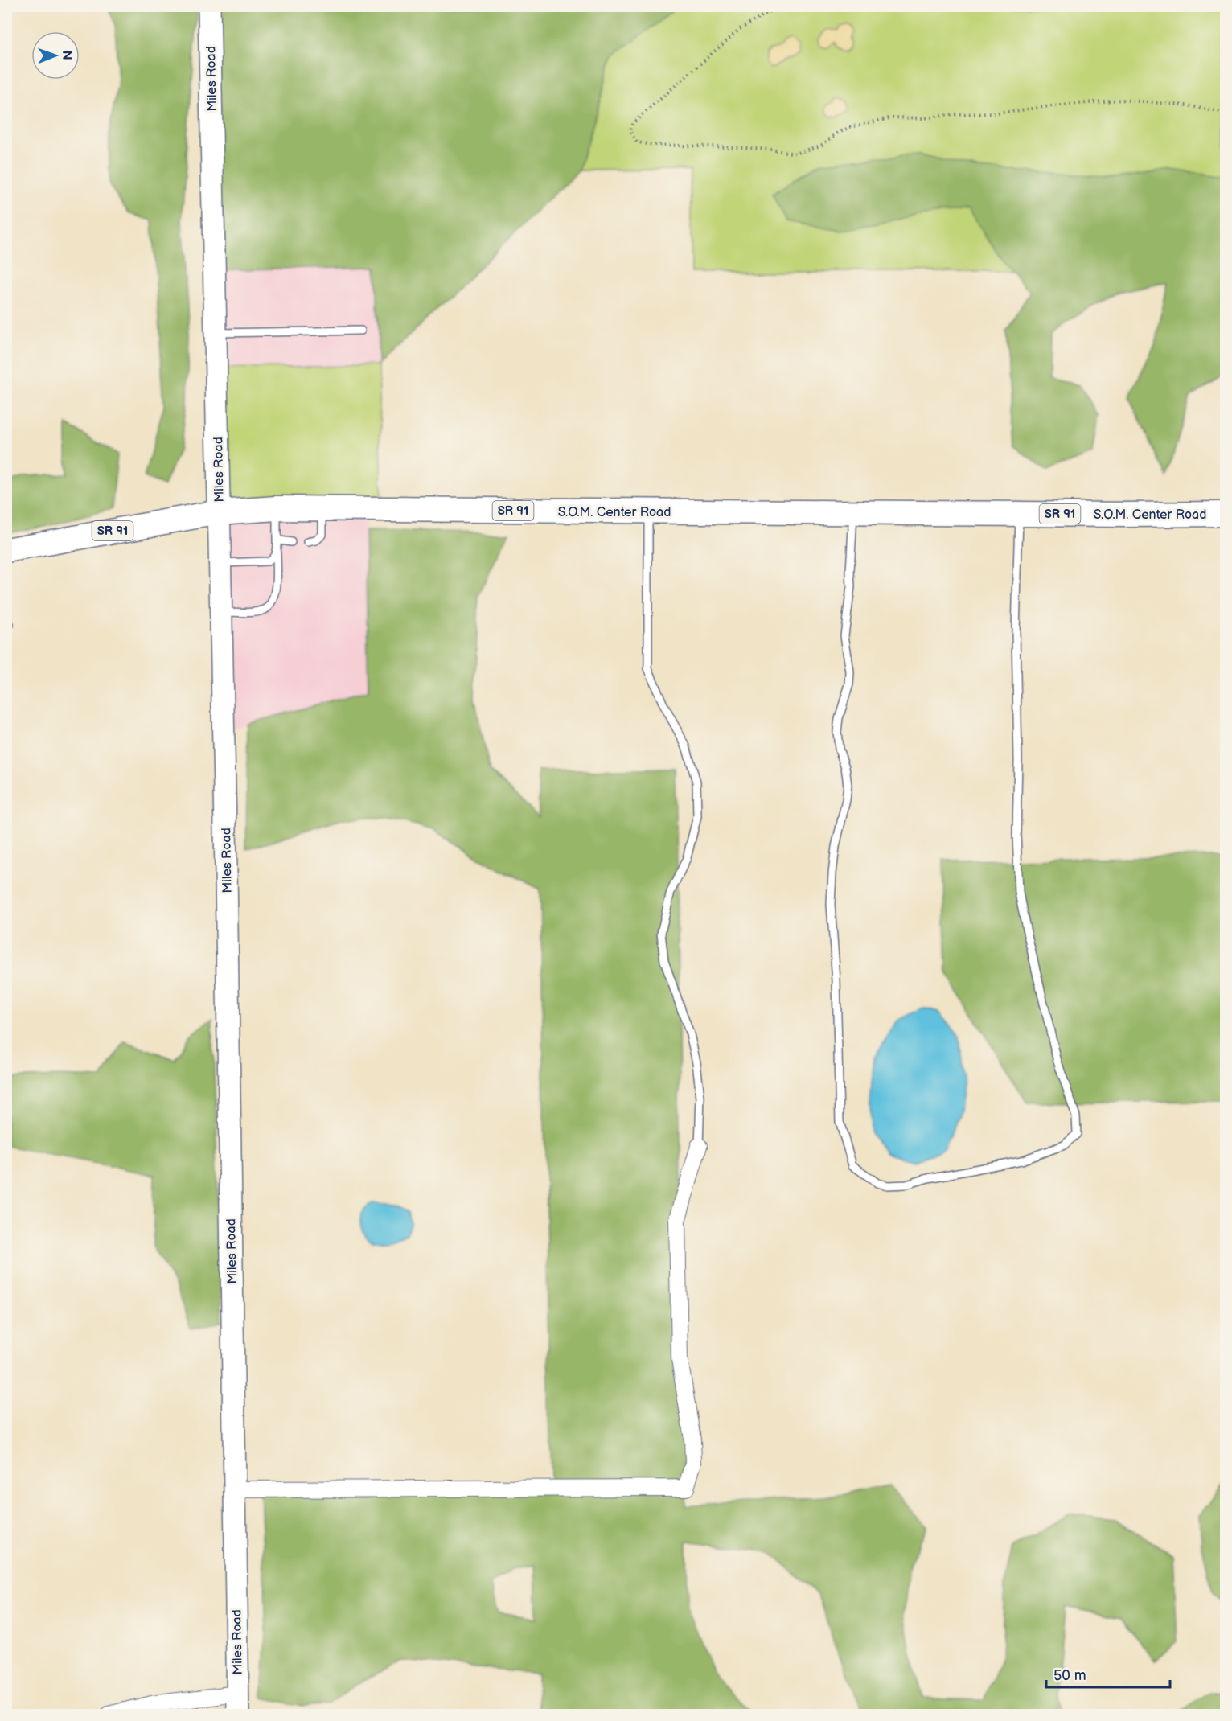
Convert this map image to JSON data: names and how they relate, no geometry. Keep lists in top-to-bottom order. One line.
{"streets":{"main road":["Miles Road","SR 91","S.O.M. Center Road"]},"crossings":[["Miles Road","S.O.M. Center Road"]],"scale_bar":"50 m","north":"right"}
